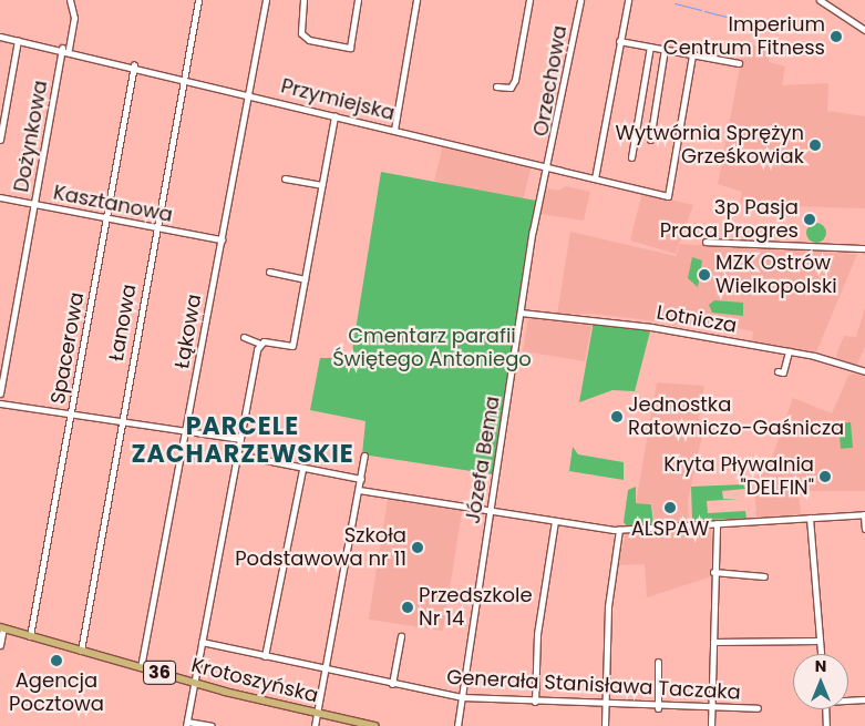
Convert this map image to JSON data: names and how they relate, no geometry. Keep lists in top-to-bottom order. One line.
{"streets":{"main road":["36","Krotoszyńska"],"street":["Orzechowa","Przymiejska","Dożynkowa","Kasztanowa","Lotnicza","Łanowa","Łąkowa","Spacerowa","Józefa Bema","Generała Stanisława Taczaka"]},"crossings":[["Orzechowa","Przymiejska"],["Orzechowa","Józefa Bema"],["Przymiejska","Dożynkowa"],["Przymiejska","Łanowa"],["Przymiejska","Łąkowa"],["Przymiejska","Spacerowa"],["Przymiejska","Józefa Bema"],["Dożynkowa","Kasztanowa"],["Kasztanowa","Łanowa"],["Kasztanowa","Łąkowa"],["Kasztanowa","Spacerowa"],["Lotnicza","Józefa Bema"],["Łanowa","Krotoszyńska"],["Łąkowa","Krotoszyńska"],["Spacerowa","Krotoszyńska"],["Józefa Bema","Generała Stanisława Taczaka"]],"districts":["PARCELE ZACHARZEWSKIE"],"parks":["Cmentarz parafii Świętego Antoniego"],"places":["Imperium Centrum Fitness","Wytwórnia Sprężyn Grześkowiak","3p Pasja Praca Progres","MZK Ostrów Wielkopolski","Jednostka Ratowniczo-Gaśnicza","Kryta Pływalnia \"DELFIN\"","ALSPAW","Szkoła Podstawowa nr 11","Przedszkole Nr 14","Agencja Pocztowa"],"north":"top"}
